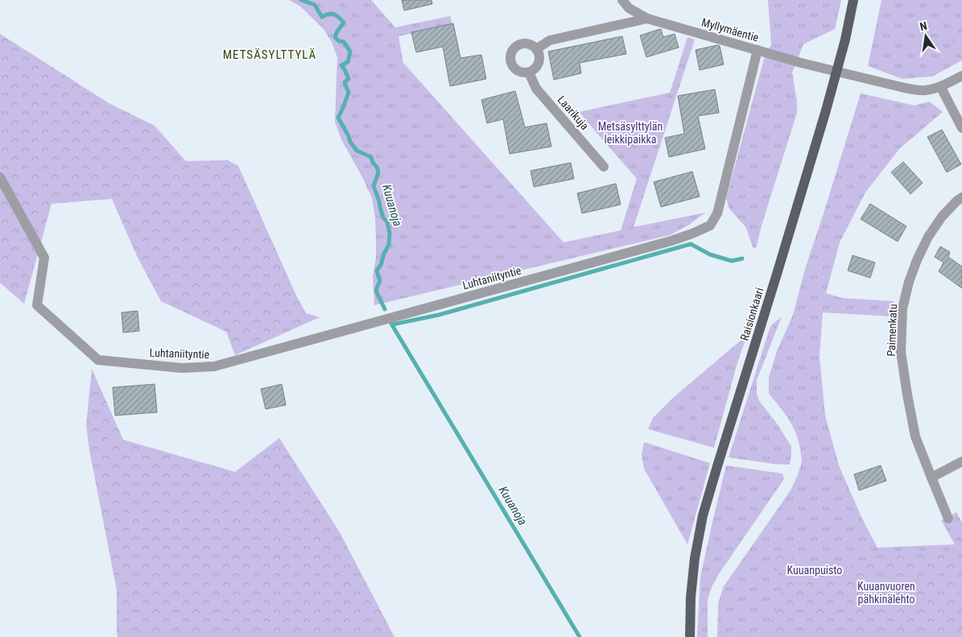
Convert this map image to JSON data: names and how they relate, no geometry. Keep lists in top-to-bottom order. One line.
{"streets":{"main road":["Raisionkaari"],"street":["Myllymäentie","Laarikuja","Luhtaniityntie","Paimenkatu"]},"crossings":[["Myllymäentie","Luhtaniityntie"],["Myllymäentie","Raisionkaari"]],"districts":["METSÄSYLTTYLÄ"],"water":["Kuuanoja"],"parks":["Metsäsylttylän leikkipaikka","Kuuanpuisto","Kuuanvuoren pähkinälehto"],"north":"top"}
